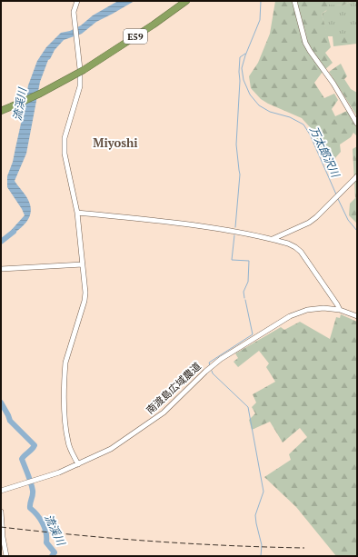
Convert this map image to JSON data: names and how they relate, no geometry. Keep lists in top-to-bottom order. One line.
{"streets":{"highway":["E59"],"street":["南渡島広域農道"]},"districts":["Miyoshi"],"water":["流渓川","万太郎沢川"]}
